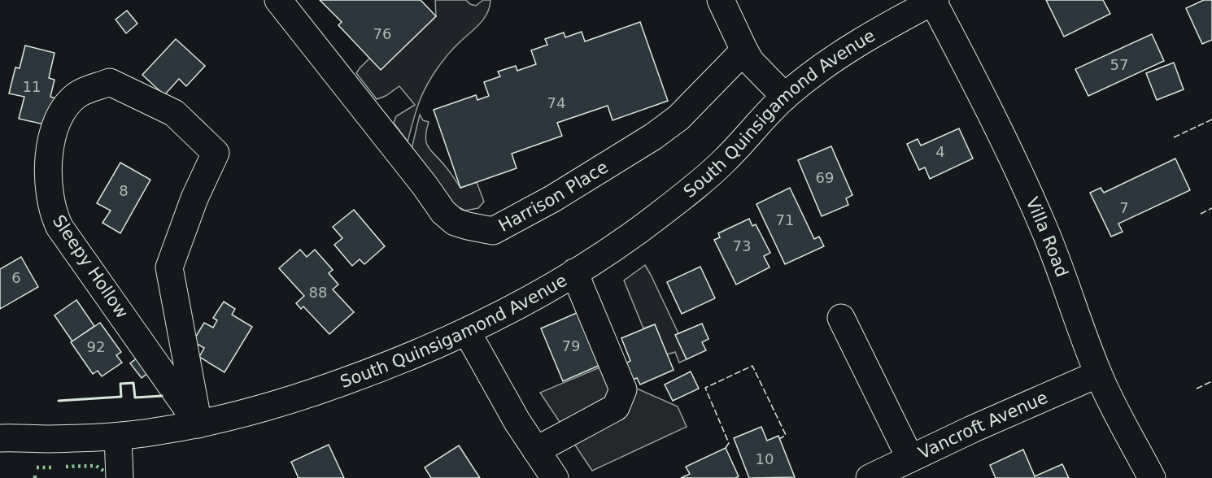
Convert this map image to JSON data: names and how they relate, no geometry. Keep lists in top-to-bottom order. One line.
{"streets":{"street":["South Quinsigamond Avenue","Harrison Place","Villa Road","Sleepy Hollow","Vancroft Avenue"]},"crossings":[["South Quinsigamond Avenue","Villa Road"],["South Quinsigamond Avenue","Sleepy Hollow"],["Villa Road","Vancroft Avenue"]],"house_numbers":["76","57","11","74","4","69","8","7","71","73","6","88","79","92","10"]}
